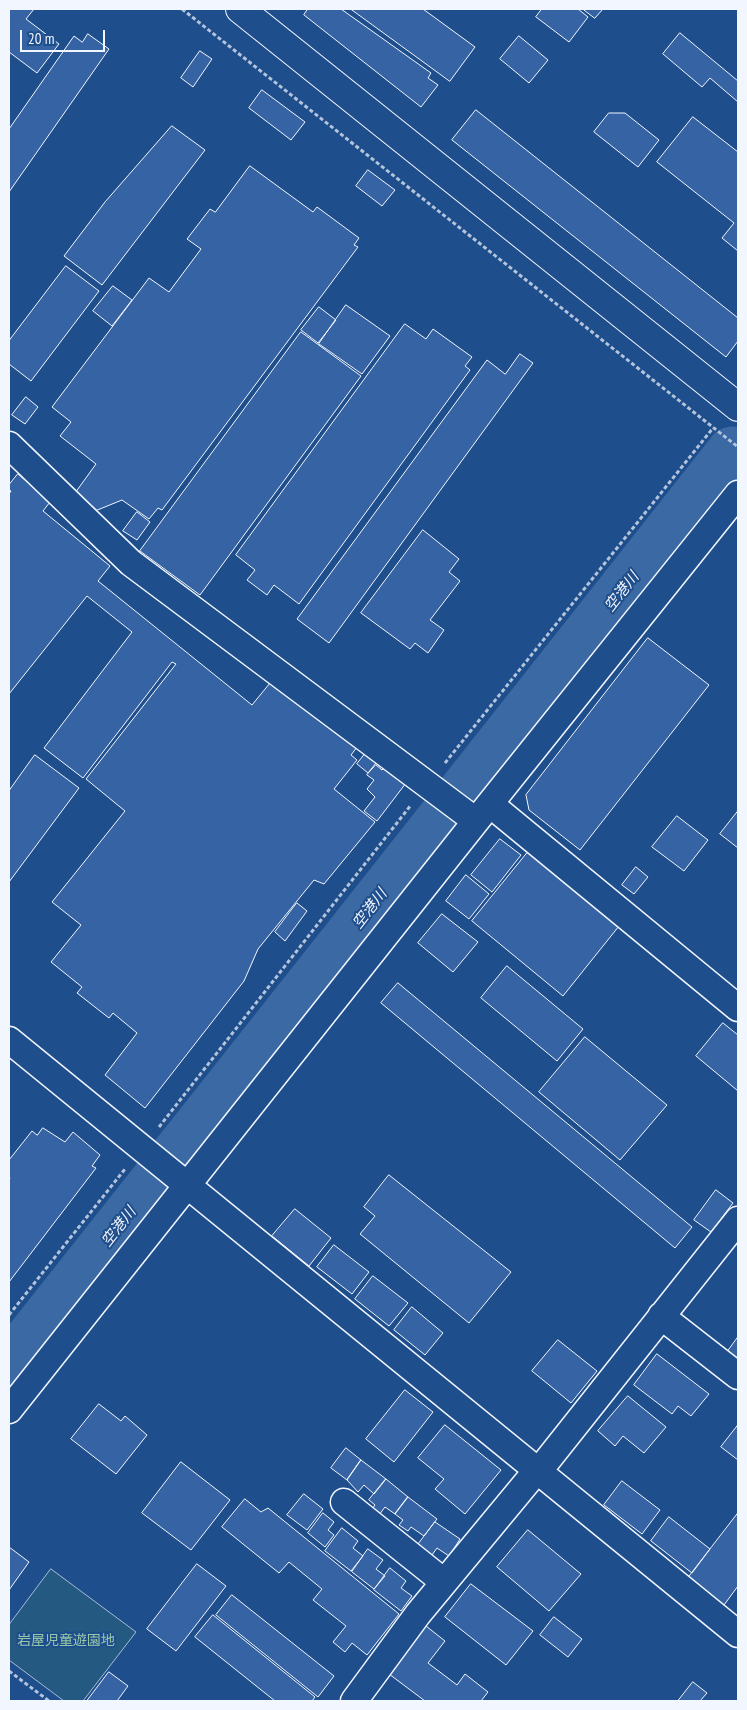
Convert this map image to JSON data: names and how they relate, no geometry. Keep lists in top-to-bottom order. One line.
{"water":["空港川"],"parks":["岩屋児童遊園地"],"scale_bar":"20 m"}
